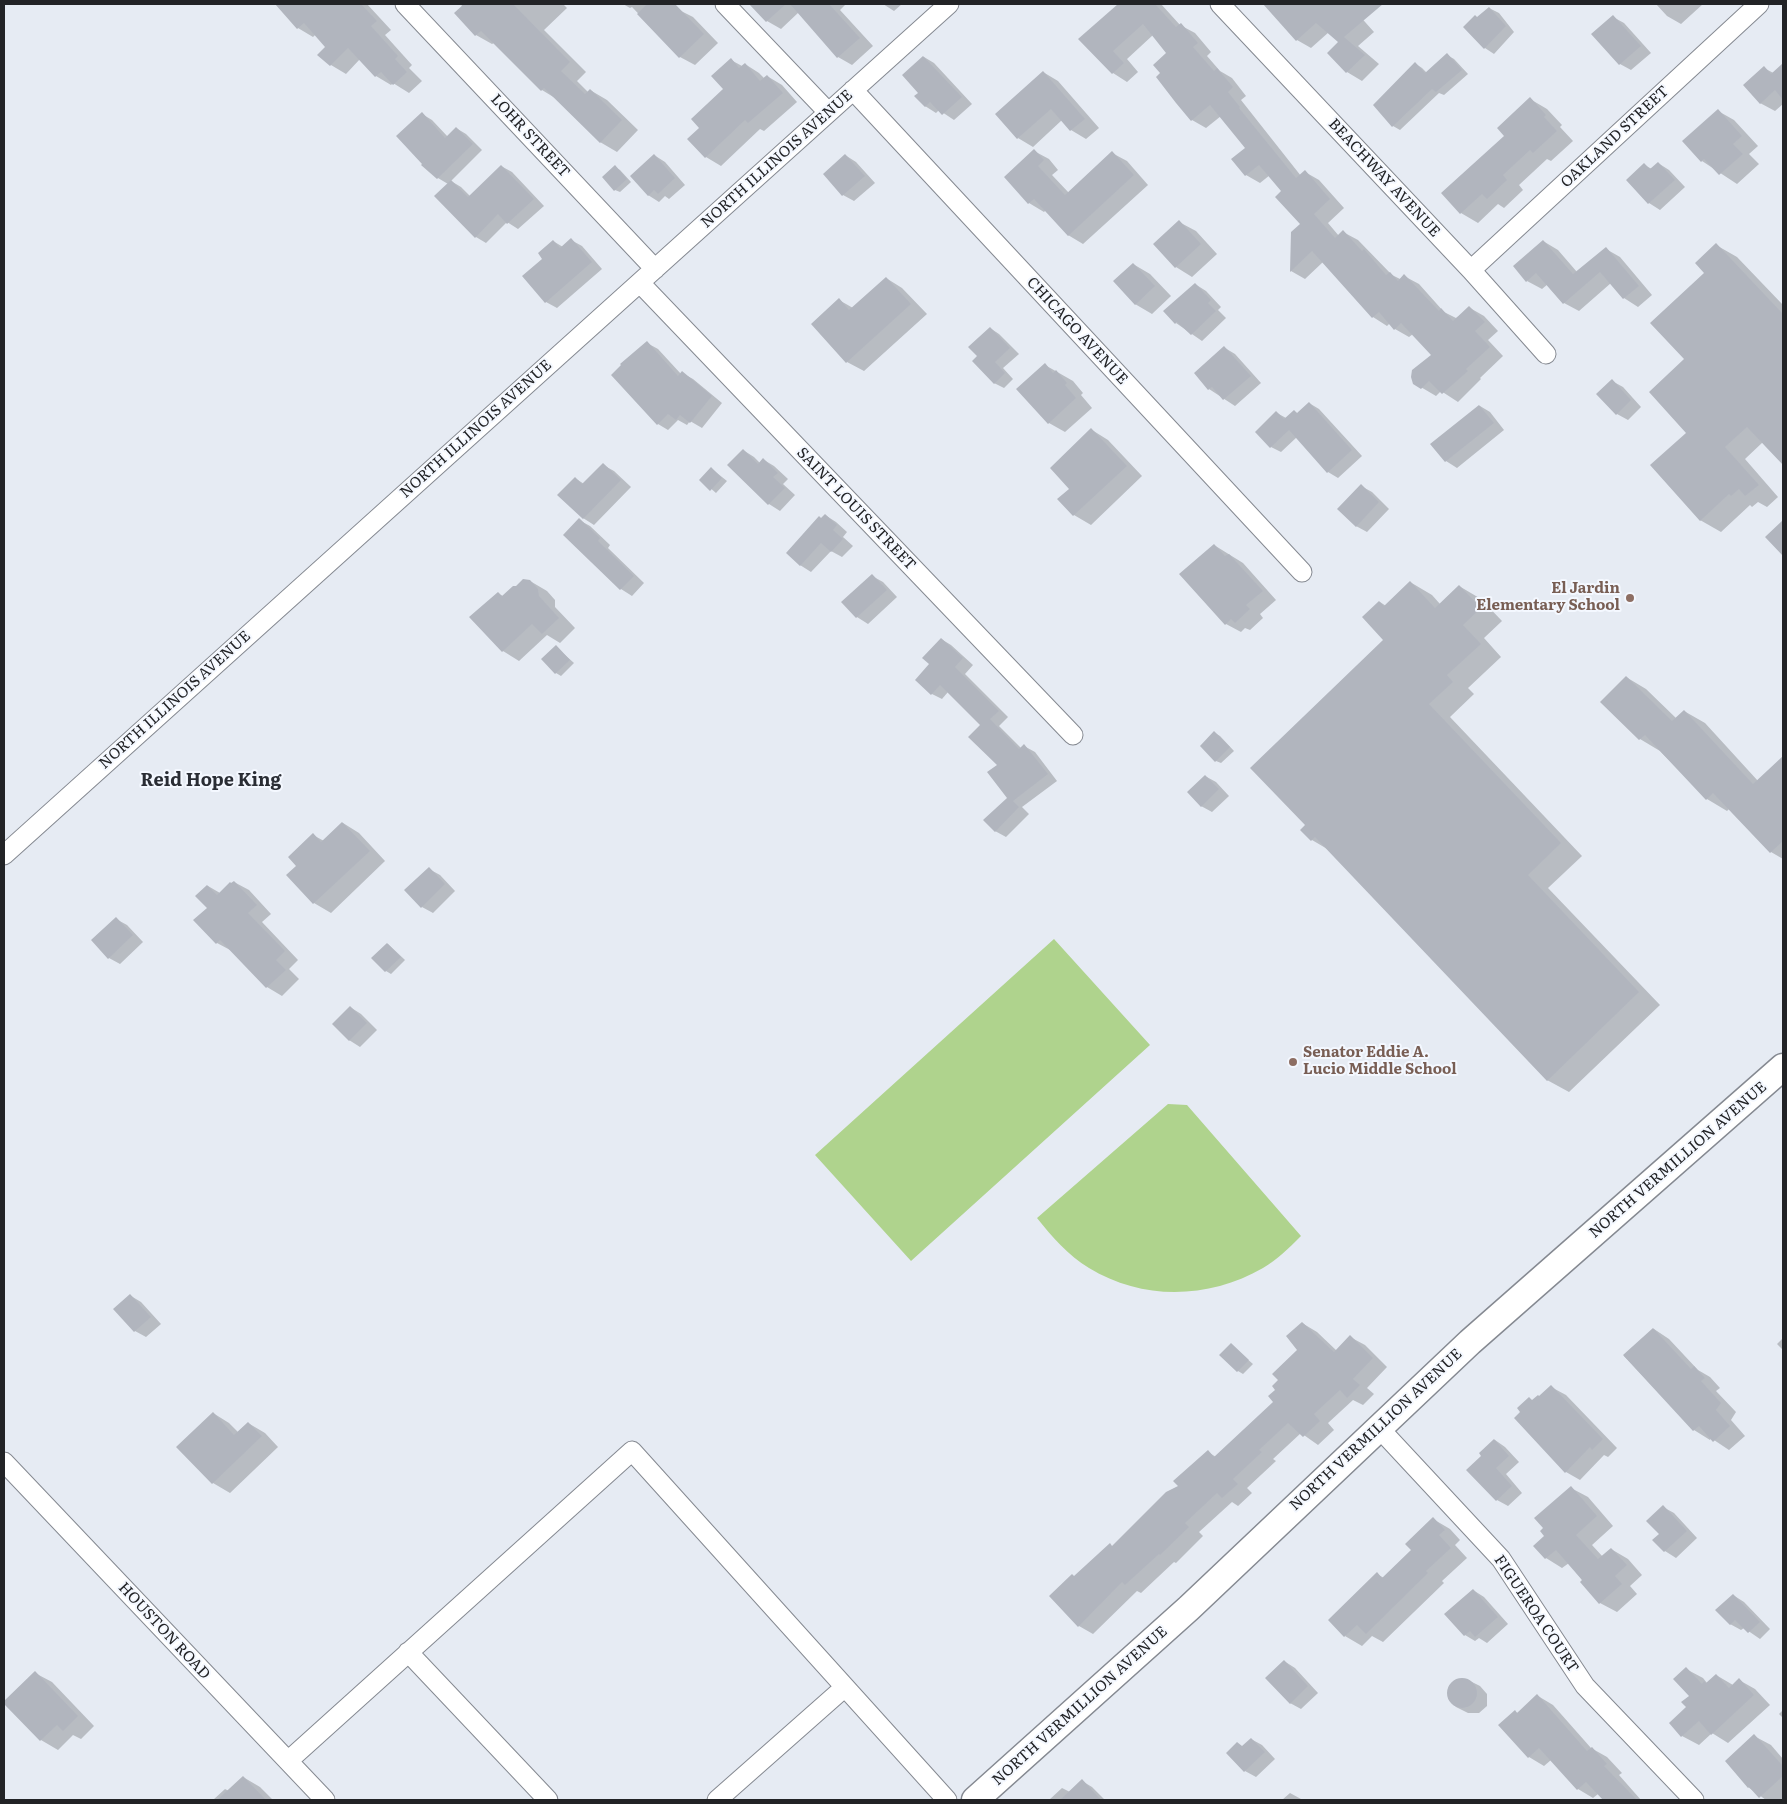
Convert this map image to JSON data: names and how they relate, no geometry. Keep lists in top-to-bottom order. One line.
{"streets":{"street":["LOHR STREET","OAKLAND STREET","NORTH ILLINOIS AVENUE","BEACHWAY AVENUE","CHICAGO AVENUE","SAINT LOUIS STREET","NORTH VERMILLION AVENUE","FIGUEROA COURT","HOUSTON ROAD"]},"crossings":[["LOHR STREET","NORTH ILLINOIS AVENUE"],["OAKLAND STREET","BEACHWAY AVENUE"],["NORTH ILLINOIS AVENUE","CHICAGO AVENUE"],["NORTH ILLINOIS AVENUE","SAINT LOUIS STREET"],["NORTH VERMILLION AVENUE","FIGUEROA COURT"]],"districts":["Reid Hope King"],"places":["El Jardin Elementary School","Senator Eddie A. Lucio Middle School"]}
